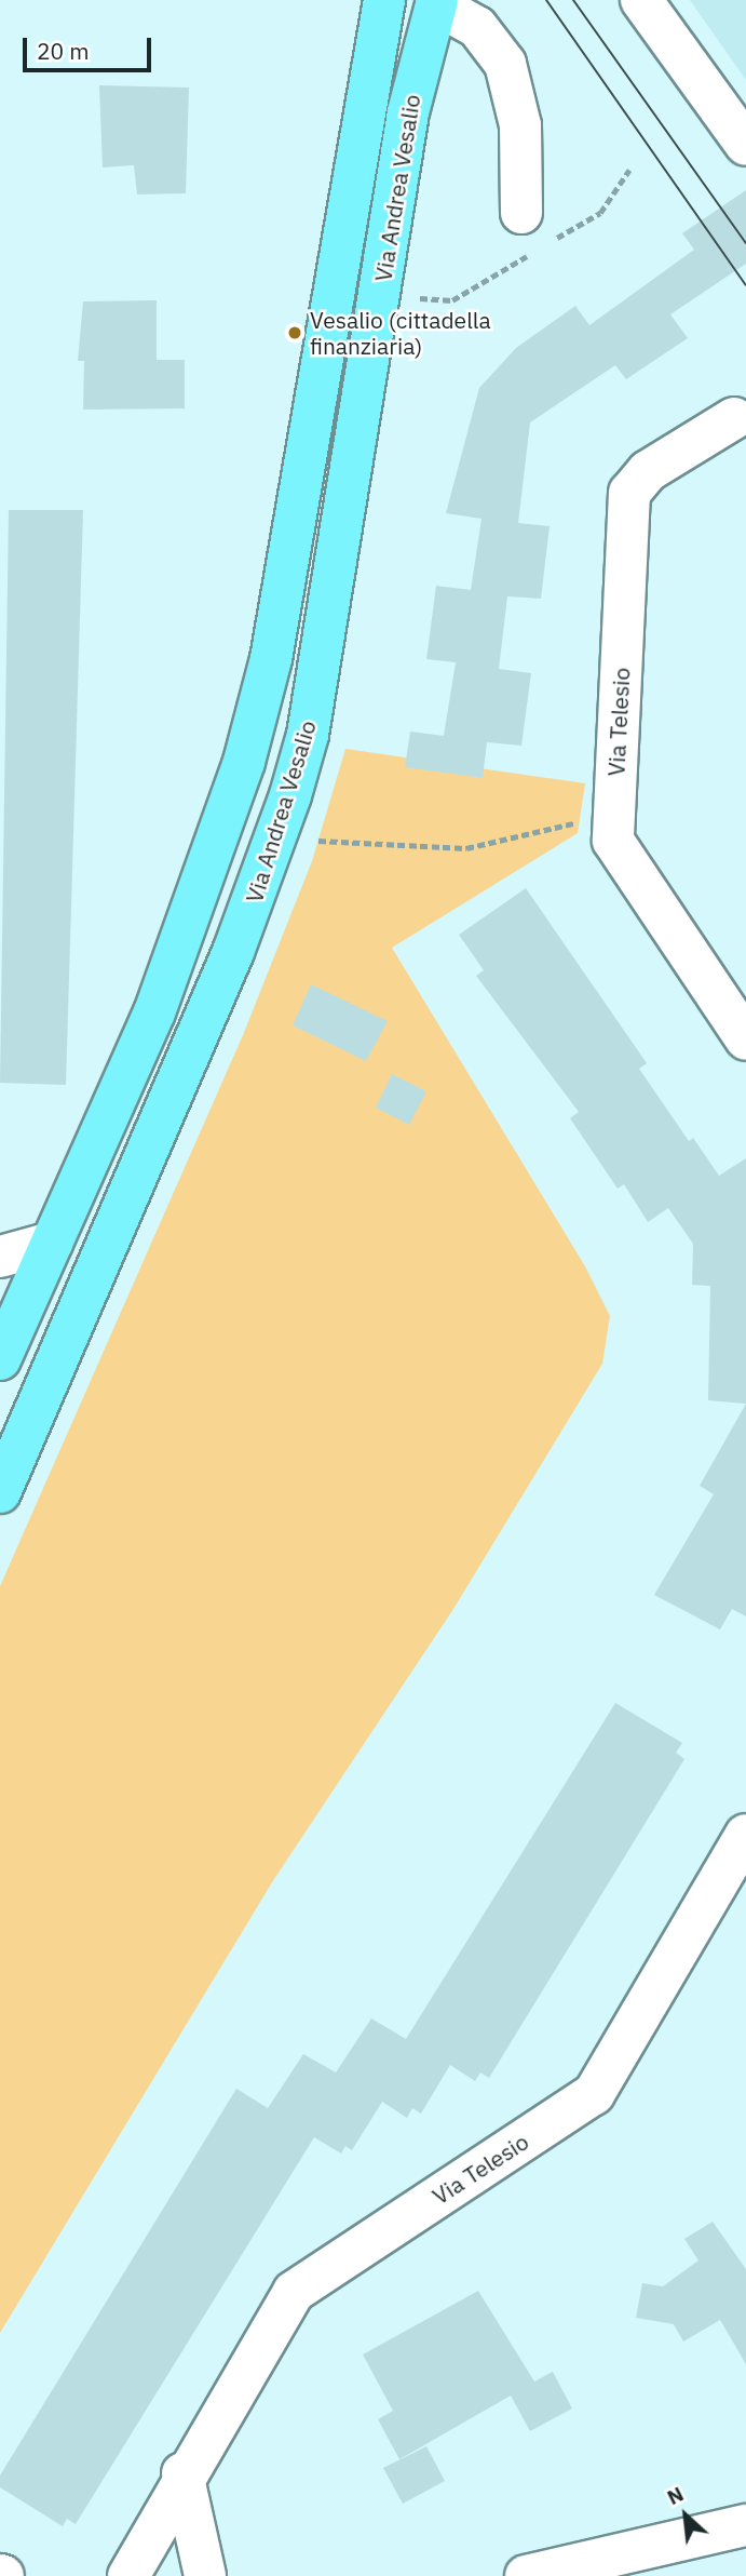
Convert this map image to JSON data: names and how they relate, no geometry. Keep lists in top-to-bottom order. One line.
{"streets":{"main road":["Via Andrea Vesalio"],"street":["Via Telesio"]},"places":["Vesalio (cittadella finanziaria)"],"scale_bar":"20 m","north":"top left"}
